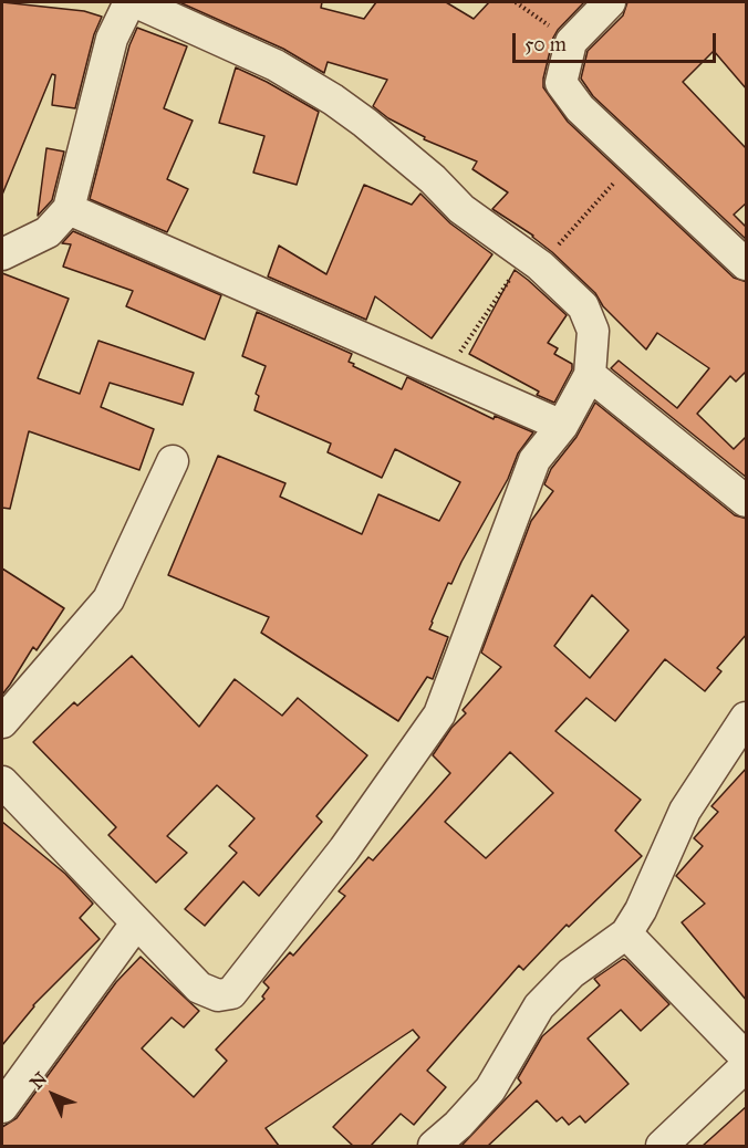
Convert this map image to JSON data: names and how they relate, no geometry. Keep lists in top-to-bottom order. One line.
{"scale_bar":"50 m","north":"top left"}
